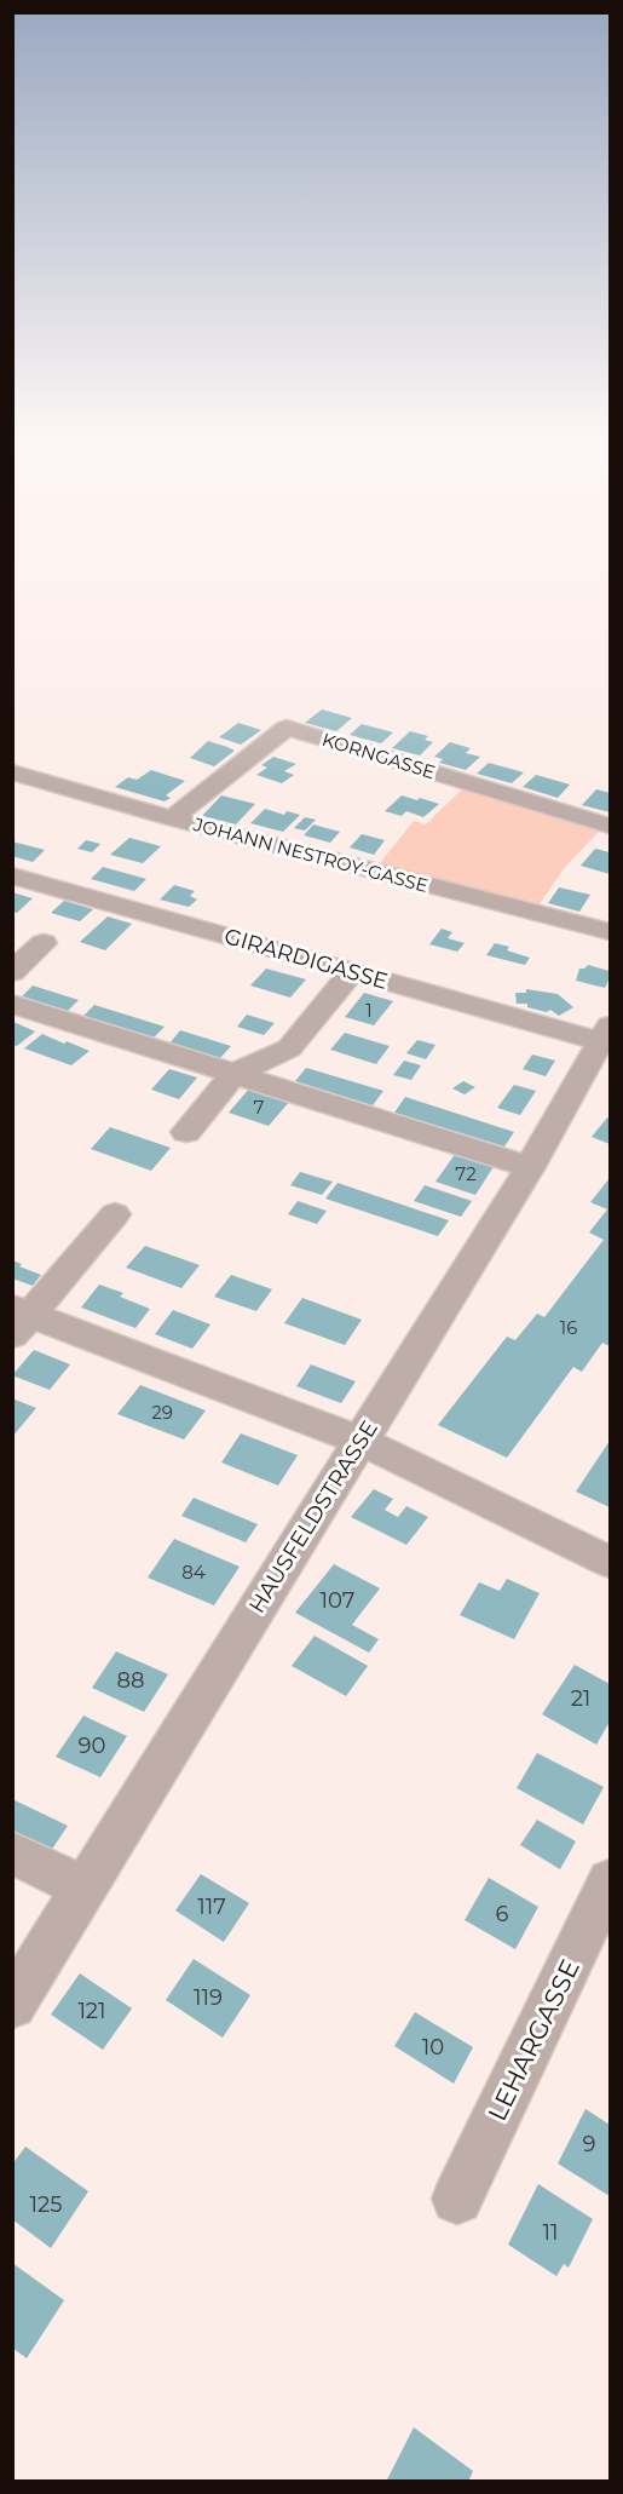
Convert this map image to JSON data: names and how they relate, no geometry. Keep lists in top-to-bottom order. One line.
{"streets":{"street":["KORNGASSE","JOHANN NESTROY-GASSE","GIRARDIGASSE","HAUSFELDSTRASSE","LEHARGASSE"]},"crossings":[["KORNGASSE","JOHANN NESTROY-GASSE"],["GIRARDIGASSE","HAUSFELDSTRASSE"]],"house_numbers":["1","7","72","16","29","84","107","88","21","90","117","6","119","121","10","9","125","11"]}
